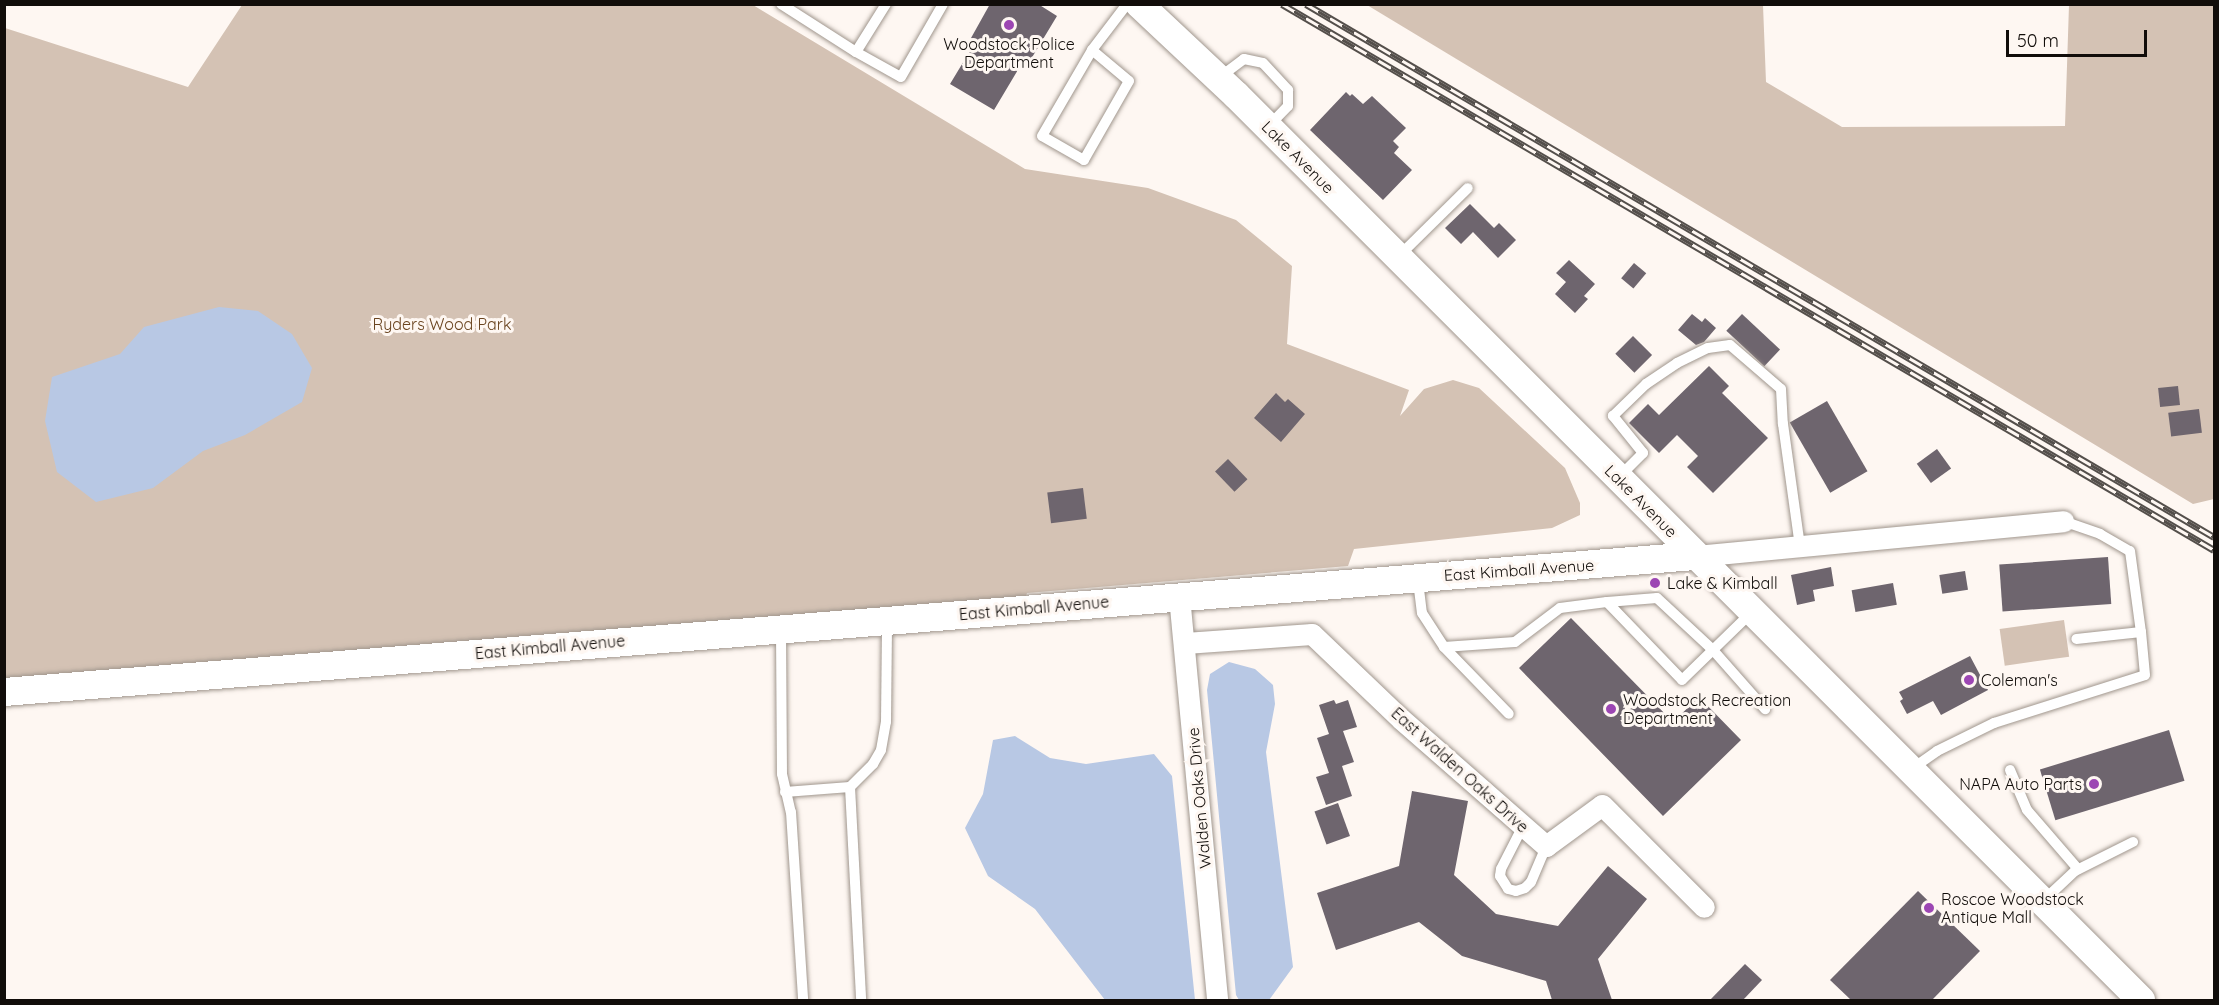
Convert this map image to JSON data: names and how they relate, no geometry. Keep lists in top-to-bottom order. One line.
{"streets":{"street":["Lake Avenue","East Kimball Avenue","East Walden Oaks Drive","Walden Oaks Drive"]},"crossings":[["Lake Avenue","East Kimball Avenue"],["East Kimball Avenue","Walden Oaks Drive"],["East Walden Oaks Drive","Walden Oaks Drive"]],"parks":["Ryders Wood Park"],"places":["Woodstock Police Department","Lake & Kimball","Coleman's","Woodstock Recreation Department","NAPA Auto Parts","Roscoe Woodstock Antique Mall"],"scale_bar":"50 m"}
